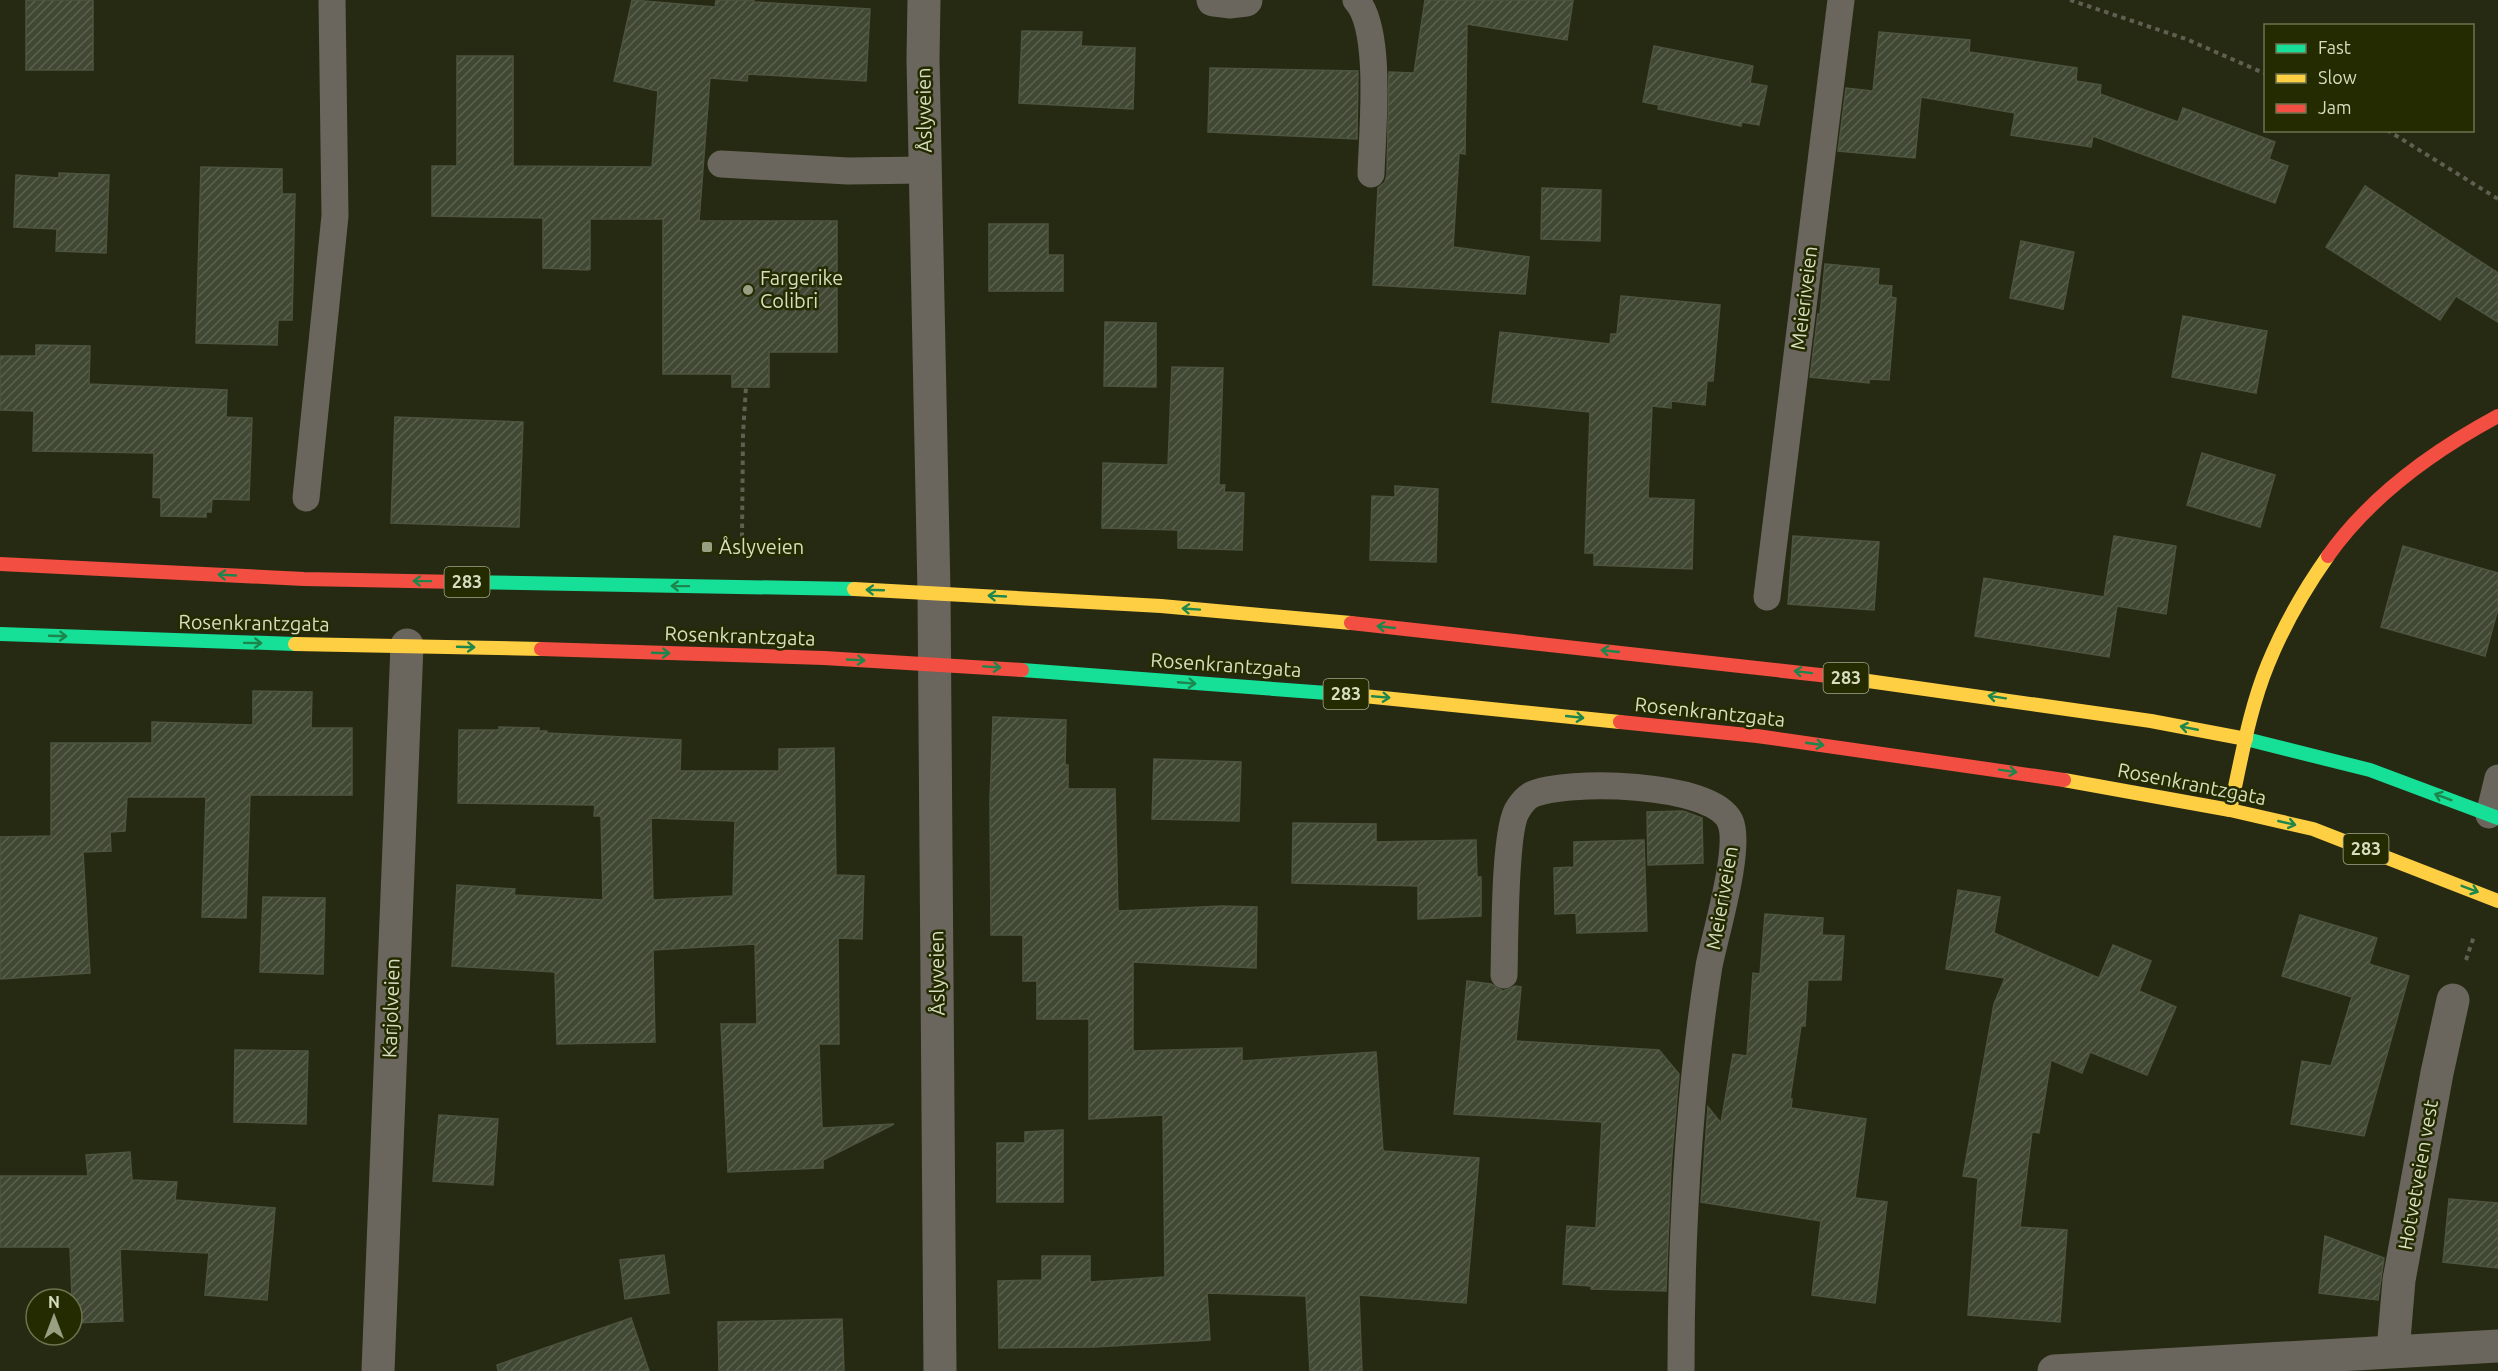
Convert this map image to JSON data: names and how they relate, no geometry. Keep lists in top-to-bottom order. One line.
{"streets":{"main road":["283","Rosenkrantzgata"],"street":["Åslyveien","Karjolveien","Hotvetveien vest"],"lane":["Meieriveien"]},"crossings":[["Åslyveien","283"],["Åslyveien","Rosenkrantzgata"],["Rosenkrantzgata","Karjolveien"]],"places":{"other":["Fargerike Colibri"],"transit":["Åslyveien"]},"legend":["Fast","Slow","Jam"],"north":"top"}
